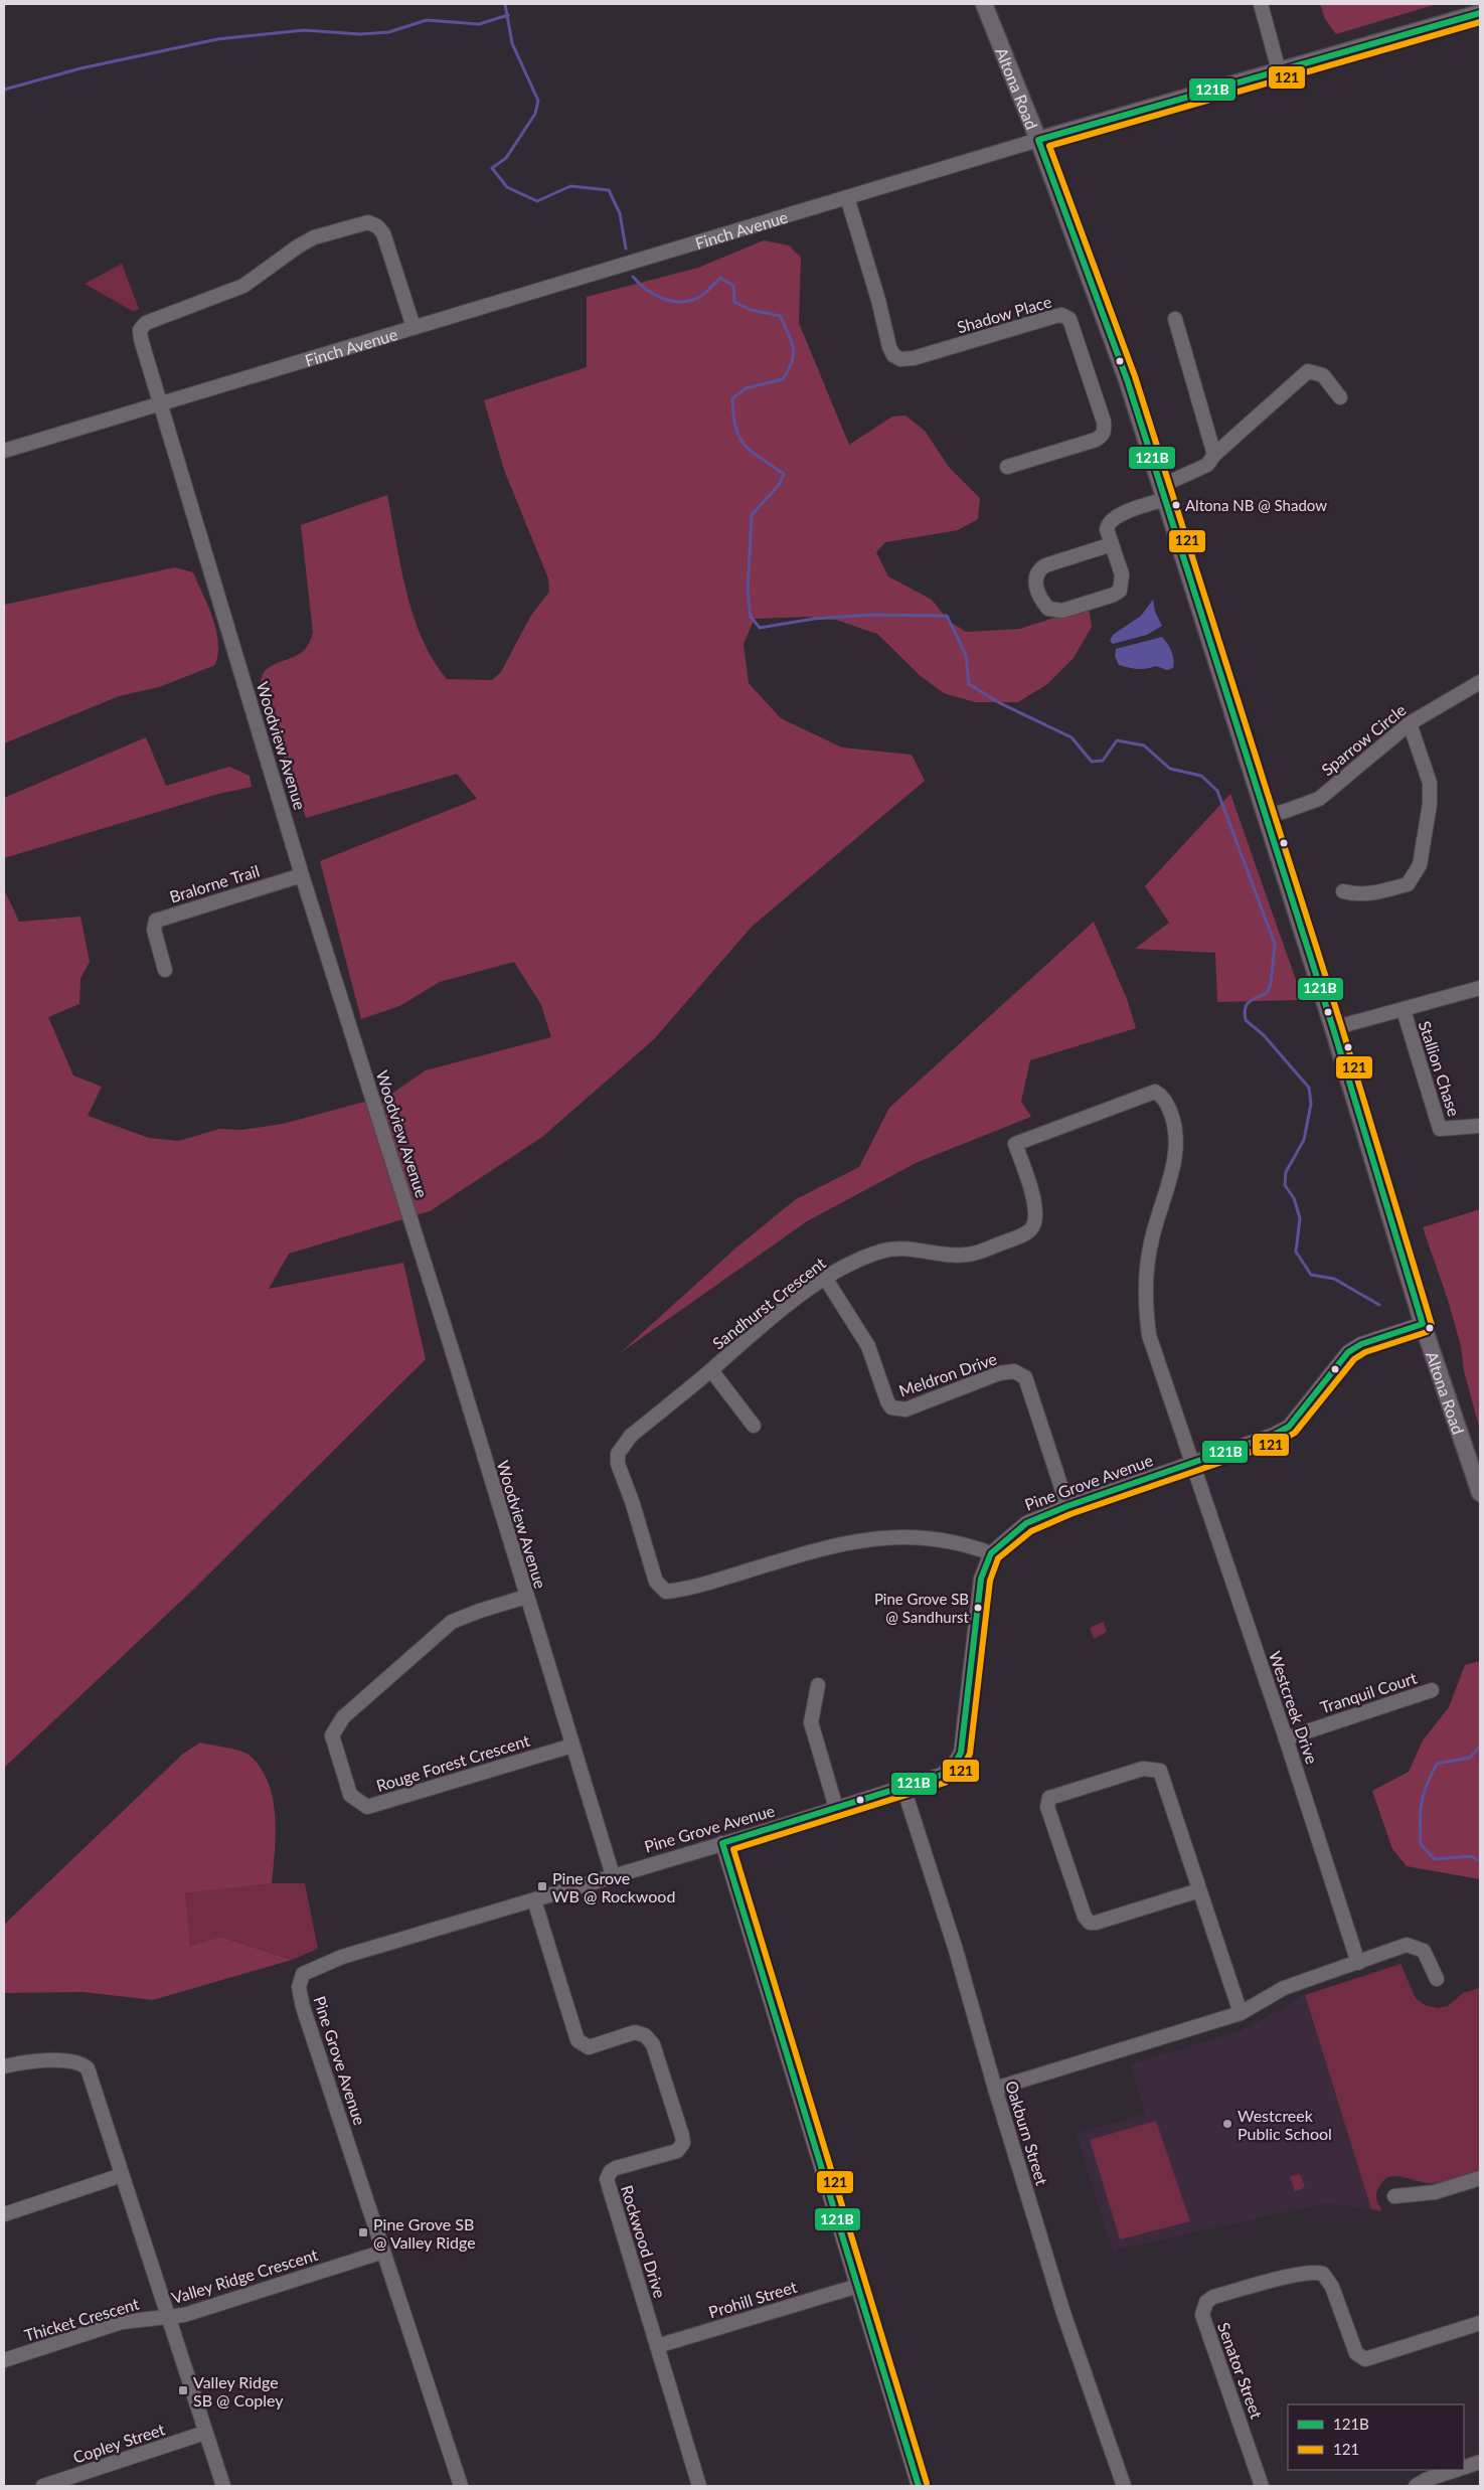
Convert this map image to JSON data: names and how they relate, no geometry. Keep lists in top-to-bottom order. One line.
{"streets":{"main road":["Altona Road","Finch Avenue"],"street":["Shadow Place","Sparrow Circle","Woodview Avenue","Bralorne Trail","Stallion Chase","Sandhurst Crescent","Meldron Drive","Pine Grove Avenue","Tranquil Court","Westcreek Drive","Rouge Forest Crescent","Oakburn Street","Rockwood Drive","Valley Ridge Crescent","Prohill Street","Thicket Crescent","Senator Street","Copley Street"]},"crossings":[["Altona Road","Finch Avenue"],["Altona Road","Sparrow Circle"],["Altona Road","Pine Grove Avenue"],["Finch Avenue","Shadow Place"],["Finch Avenue","Woodview Avenue"],["Woodview Avenue","Bralorne Trail"],["Woodview Avenue","Pine Grove Avenue"],["Woodview Avenue","Rouge Forest Crescent"],["Sandhurst Crescent","Meldron Drive"],["Sandhurst Crescent","Pine Grove Avenue"],["Sandhurst Crescent","Westcreek Drive"],["Meldron Drive","Pine Grove Avenue"],["Pine Grove Avenue","Westcreek Drive"],["Pine Grove Avenue","Oakburn Street"],["Pine Grove Avenue","Rockwood Drive"],["Pine Grove Avenue","Valley Ridge Crescent"],["Tranquil Court","Westcreek Drive"],["Rockwood Drive","Prohill Street"],["Valley Ridge Crescent","Thicket Crescent"],["Valley Ridge Crescent","Copley Street"]],"places":{"other":["Altona NB @ Shadow","Pine Grove SB @ Sandhurst","Westcreek Public School"],"transit":["Pine Grove WB @ Rockwood","Pine Grove SB @ Valley Ridge","Valley Ridge SB @ Copley"]},"lines":["transit line 121B","transit line 121"],"legend":["121B","121"]}
